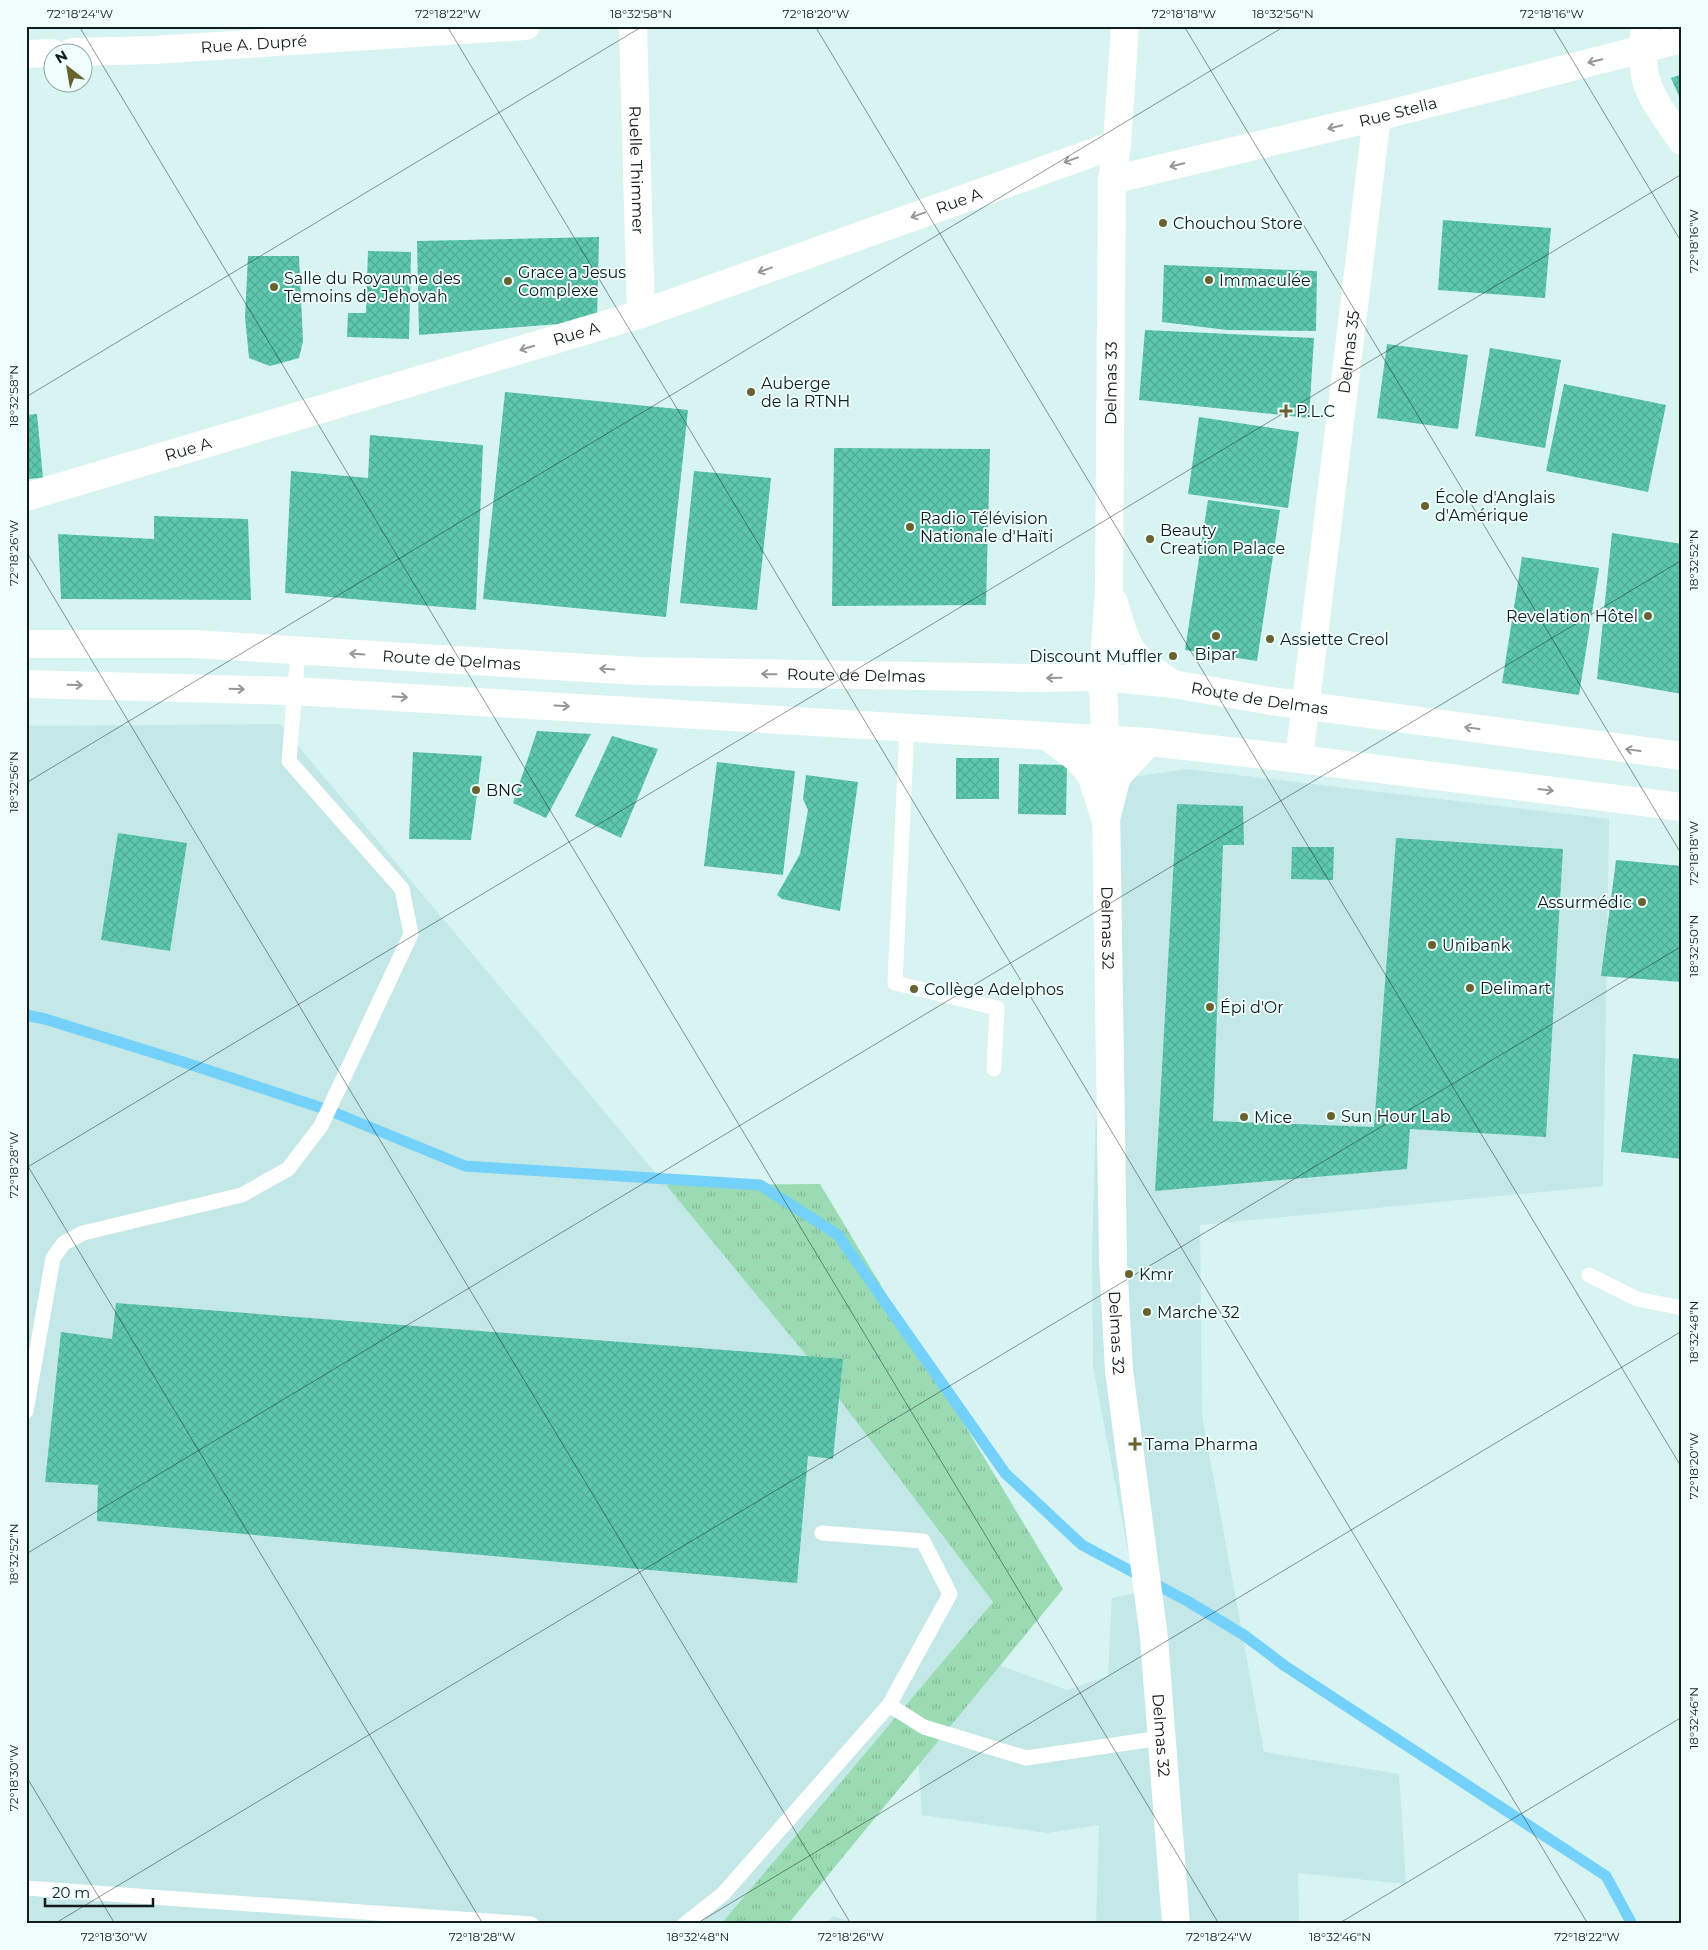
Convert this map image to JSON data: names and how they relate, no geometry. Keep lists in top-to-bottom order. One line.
{"streets":{"street":["Rue A. Dupré","Rue Stella","Ruelle Thimmer","Rue A","Delmas 35","Delmas 33","Route de Delmas","Delmas 32"]},"crossings":[["Rue Stella","Delmas 35"],["Rue Stella","Delmas 33"],["Ruelle Thimmer","Rue A"],["Rue A","Delmas 33"],["Delmas 35","Route de Delmas"],["Delmas 33","Route de Delmas"],["Delmas 33","Delmas 32"]],"one_way":["Rue Stella","Rue A"],"places":{"other":["Chouchou Store","Immaculée","Grace a Jesus Complexe","Salle du Royaume des Temoins de Jehovah","Auberge de la RTNH","École d'Anglais d'Amérique","Radio Télévision Nationale d'Haïti","Beauty Creation Palace","Revelation Hôtel","Bipar","Assiette Creol","Discount Muffler","BNC","Assurmédic","Unibank","Delimart","Collège Adelphos","Épi d'Or","Sun Hour Lab","Mice","Kmr","Marche 32"],"health":["P.L.C","Tama Pharma"]},"scale_bar":"20 m","north":"top left","coordinates":["72°18'24\"W","72°18'22\"W","18°32'58\"N","72°18'20\"W","72°18'18\"W","18°32'56\"N","72°18'16\"W","72°18'26\"W","18°32'52\"N","18°32'50\"N","72°18'28\"W","18°32'48\"N","18°32'46\"N","72°18'30\"W"]}
